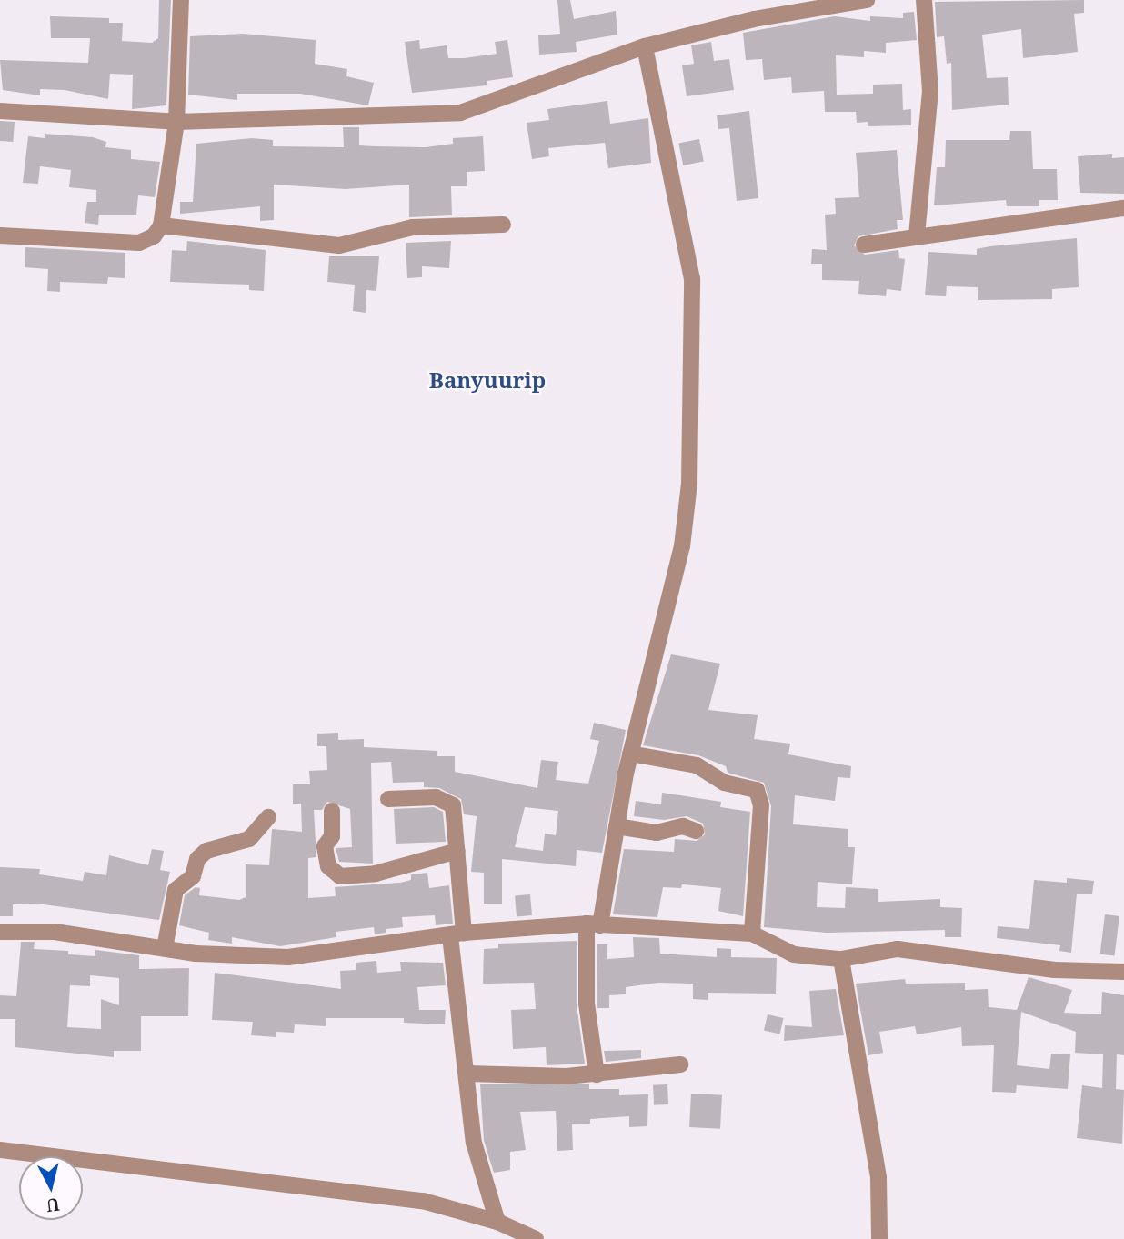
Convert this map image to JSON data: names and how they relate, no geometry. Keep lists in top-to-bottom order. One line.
{"districts":["Banyuurip"],"north":"bottom"}
